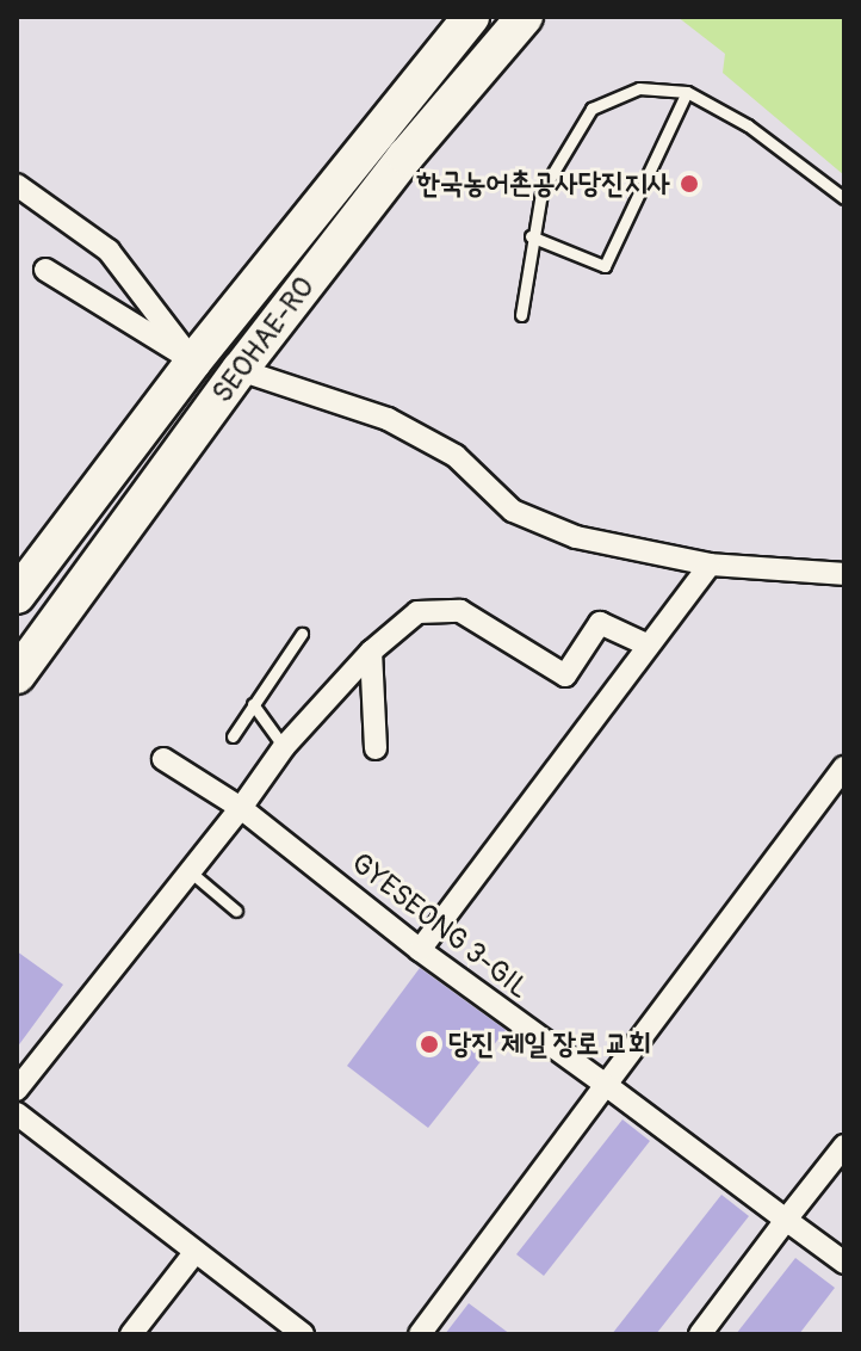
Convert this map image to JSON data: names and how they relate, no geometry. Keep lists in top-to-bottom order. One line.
{"streets":{"main road":["SEOHAE-RO"],"street":["GYESEONG 3-GIL"]},"places":["한국농어촌공사당진지사","당진 제일 장로 교회"]}
